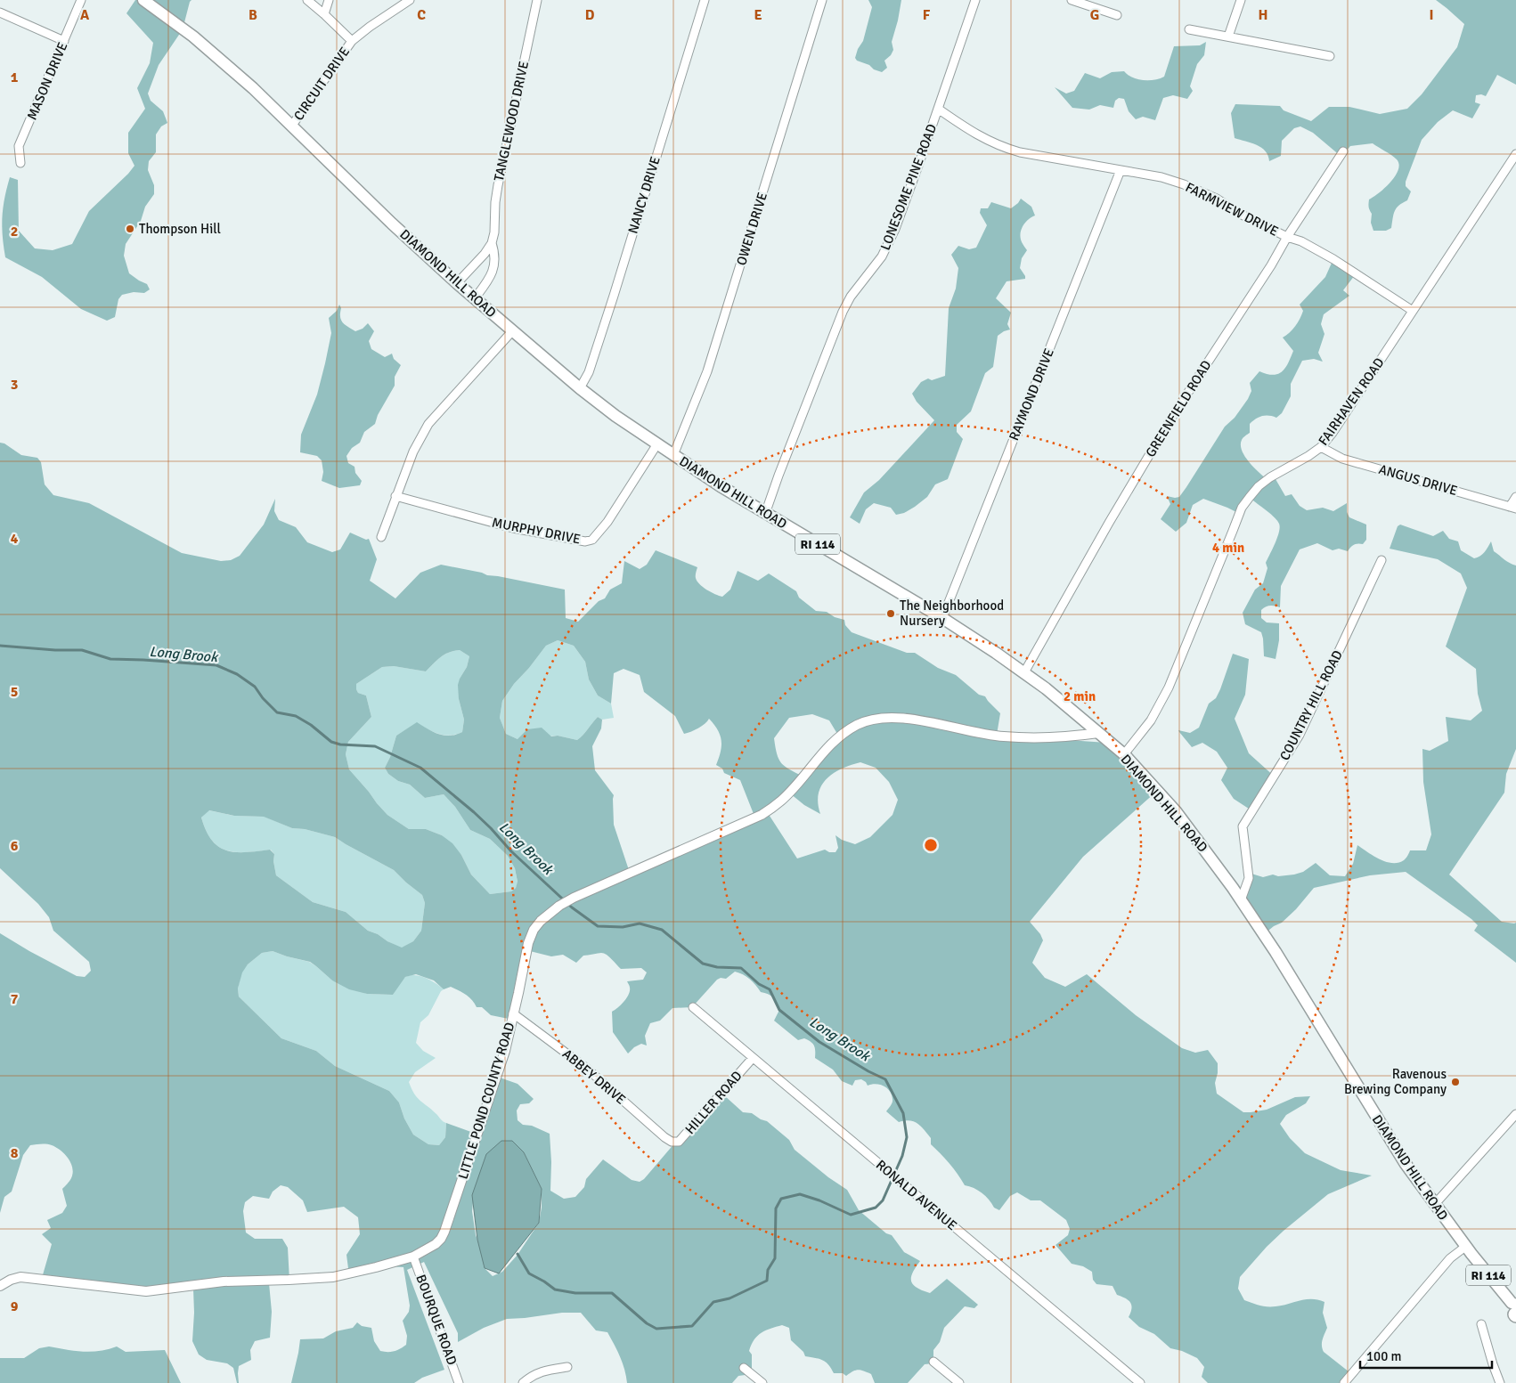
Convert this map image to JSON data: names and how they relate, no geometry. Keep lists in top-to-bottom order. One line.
{"streets":{"main road":["DIAMOND HILL ROAD","RI 114"],"street":["MASON DRIVE","CIRCUIT DRIVE","TANGLEWOOD DRIVE","LONESOME PINE ROAD","NANCY DRIVE","FARMVIEW DRIVE","OWEN DRIVE","RAYMOND DRIVE","FAIRHAVEN ROAD","GREENFIELD ROAD","ANGUS DRIVE","MURPHY DRIVE","COUNTRY HILL ROAD","ABBEY DRIVE","LITTLE POND COUNTY ROAD","HILLER ROAD","RONALD AVENUE","BOURQUE ROAD"]},"crossings":[["CIRCUIT DRIVE","DIAMOND HILL ROAD"],["TANGLEWOOD DRIVE","DIAMOND HILL ROAD"],["LONESOME PINE ROAD","FARMVIEW DRIVE"],["LONESOME PINE ROAD","DIAMOND HILL ROAD"],["NANCY DRIVE","DIAMOND HILL ROAD"],["FARMVIEW DRIVE","RAYMOND DRIVE"],["FARMVIEW DRIVE","FAIRHAVEN ROAD"],["FARMVIEW DRIVE","GREENFIELD ROAD"],["OWEN DRIVE","DIAMOND HILL ROAD"],["DIAMOND HILL ROAD","RAYMOND DRIVE"],["DIAMOND HILL ROAD","FAIRHAVEN ROAD"],["DIAMOND HILL ROAD","GREENFIELD ROAD"],["DIAMOND HILL ROAD","MURPHY DRIVE"],["DIAMOND HILL ROAD","COUNTRY HILL ROAD"],["DIAMOND HILL ROAD","LITTLE POND COUNTY ROAD"],["FAIRHAVEN ROAD","ANGUS DRIVE"],["ABBEY DRIVE","LITTLE POND COUNTY ROAD"],["ABBEY DRIVE","HILLER ROAD"],["LITTLE POND COUNTY ROAD","BOURQUE ROAD"],["HILLER ROAD","RONALD AVENUE"]],"water":["Long Brook"],"places":["Thompson Hill","The Neighborhood Nursery","Ravenous Brewing Company"],"scale_bar":"100 m","grid":{"columns":["A","B","C","D","E","F","G","H","I"],"rows":["1","2","3","4","5","6","7","8","9"]},"rings":["4 min","2 min"]}
